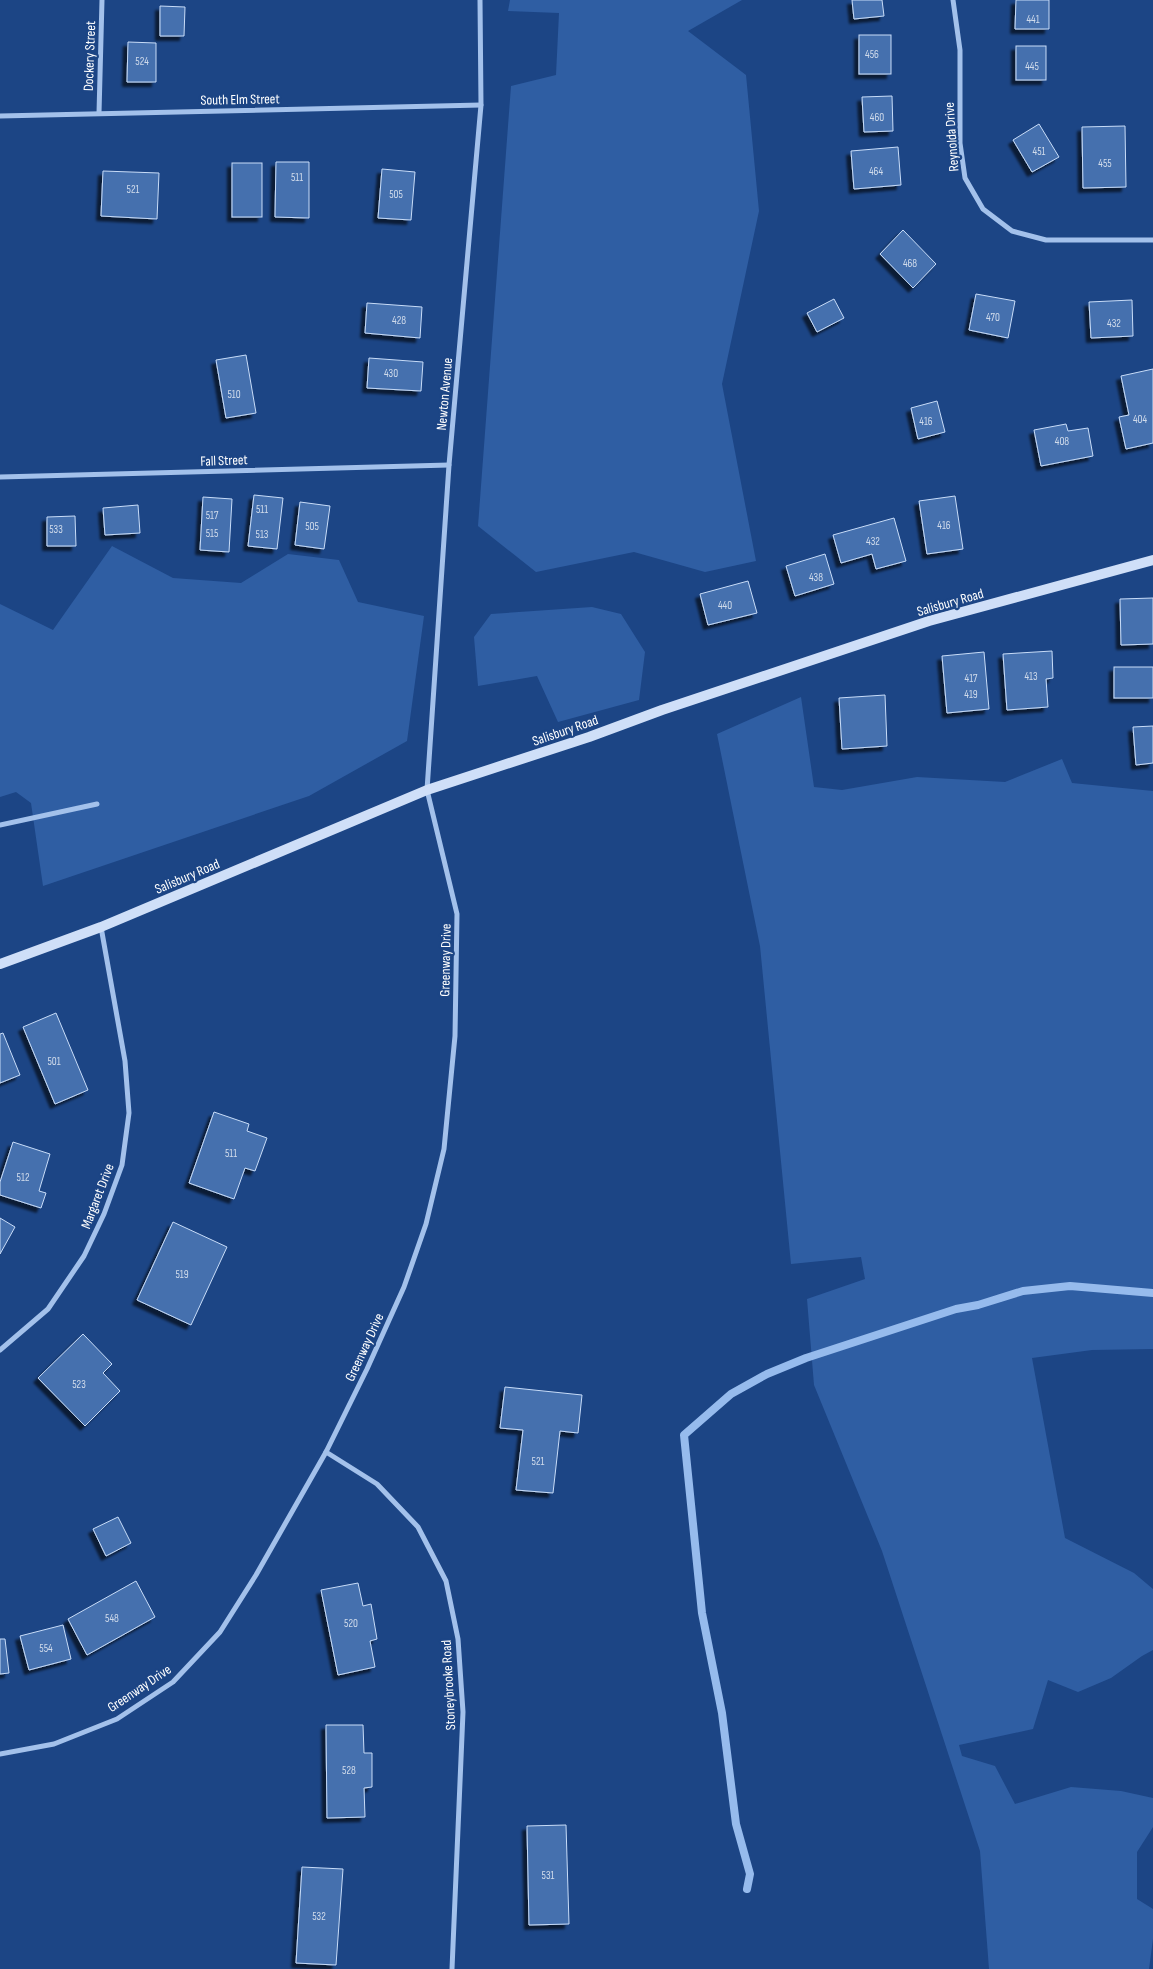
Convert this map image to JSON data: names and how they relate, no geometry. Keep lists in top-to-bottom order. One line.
{"streets":{"street":["Dockery Street","South Elm Street","Reynolda Drive","Newton Avenue","Fall Street","Salisbury Road","Greenway Drive","Margaret Drive","Stoneybrooke Road"]},"crossings":[["Dockery Street","South Elm Street"],["South Elm Street","Newton Avenue"],["Newton Avenue","Fall Street"],["Newton Avenue","Salisbury Road"],["Newton Avenue","Greenway Drive"],["Salisbury Road","Greenway Drive"],["Salisbury Road","Margaret Drive"],["Greenway Drive","Stoneybrooke Road"]],"house_numbers":["441","456","524","445","460","451","455","464","511","521","505","468","470","428","432","430","510","404","416","408","511","517","416","505","533","515","513","432","438","440","413","417","419","501","511","512","519","523","521","548","520","554","528","531","532"]}
